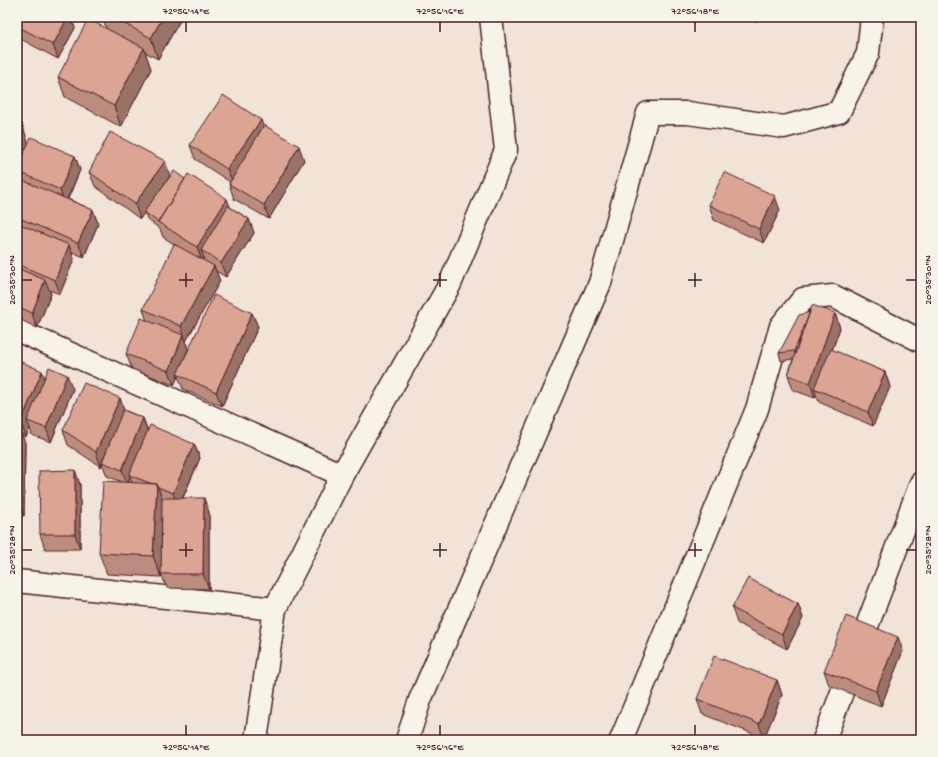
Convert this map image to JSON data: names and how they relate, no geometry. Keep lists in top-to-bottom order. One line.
{"coordinates":["72°56'14\"E","72°56'16\"E","72°56'18\"E","20°35'30\"N","20°35'28\"N"]}
